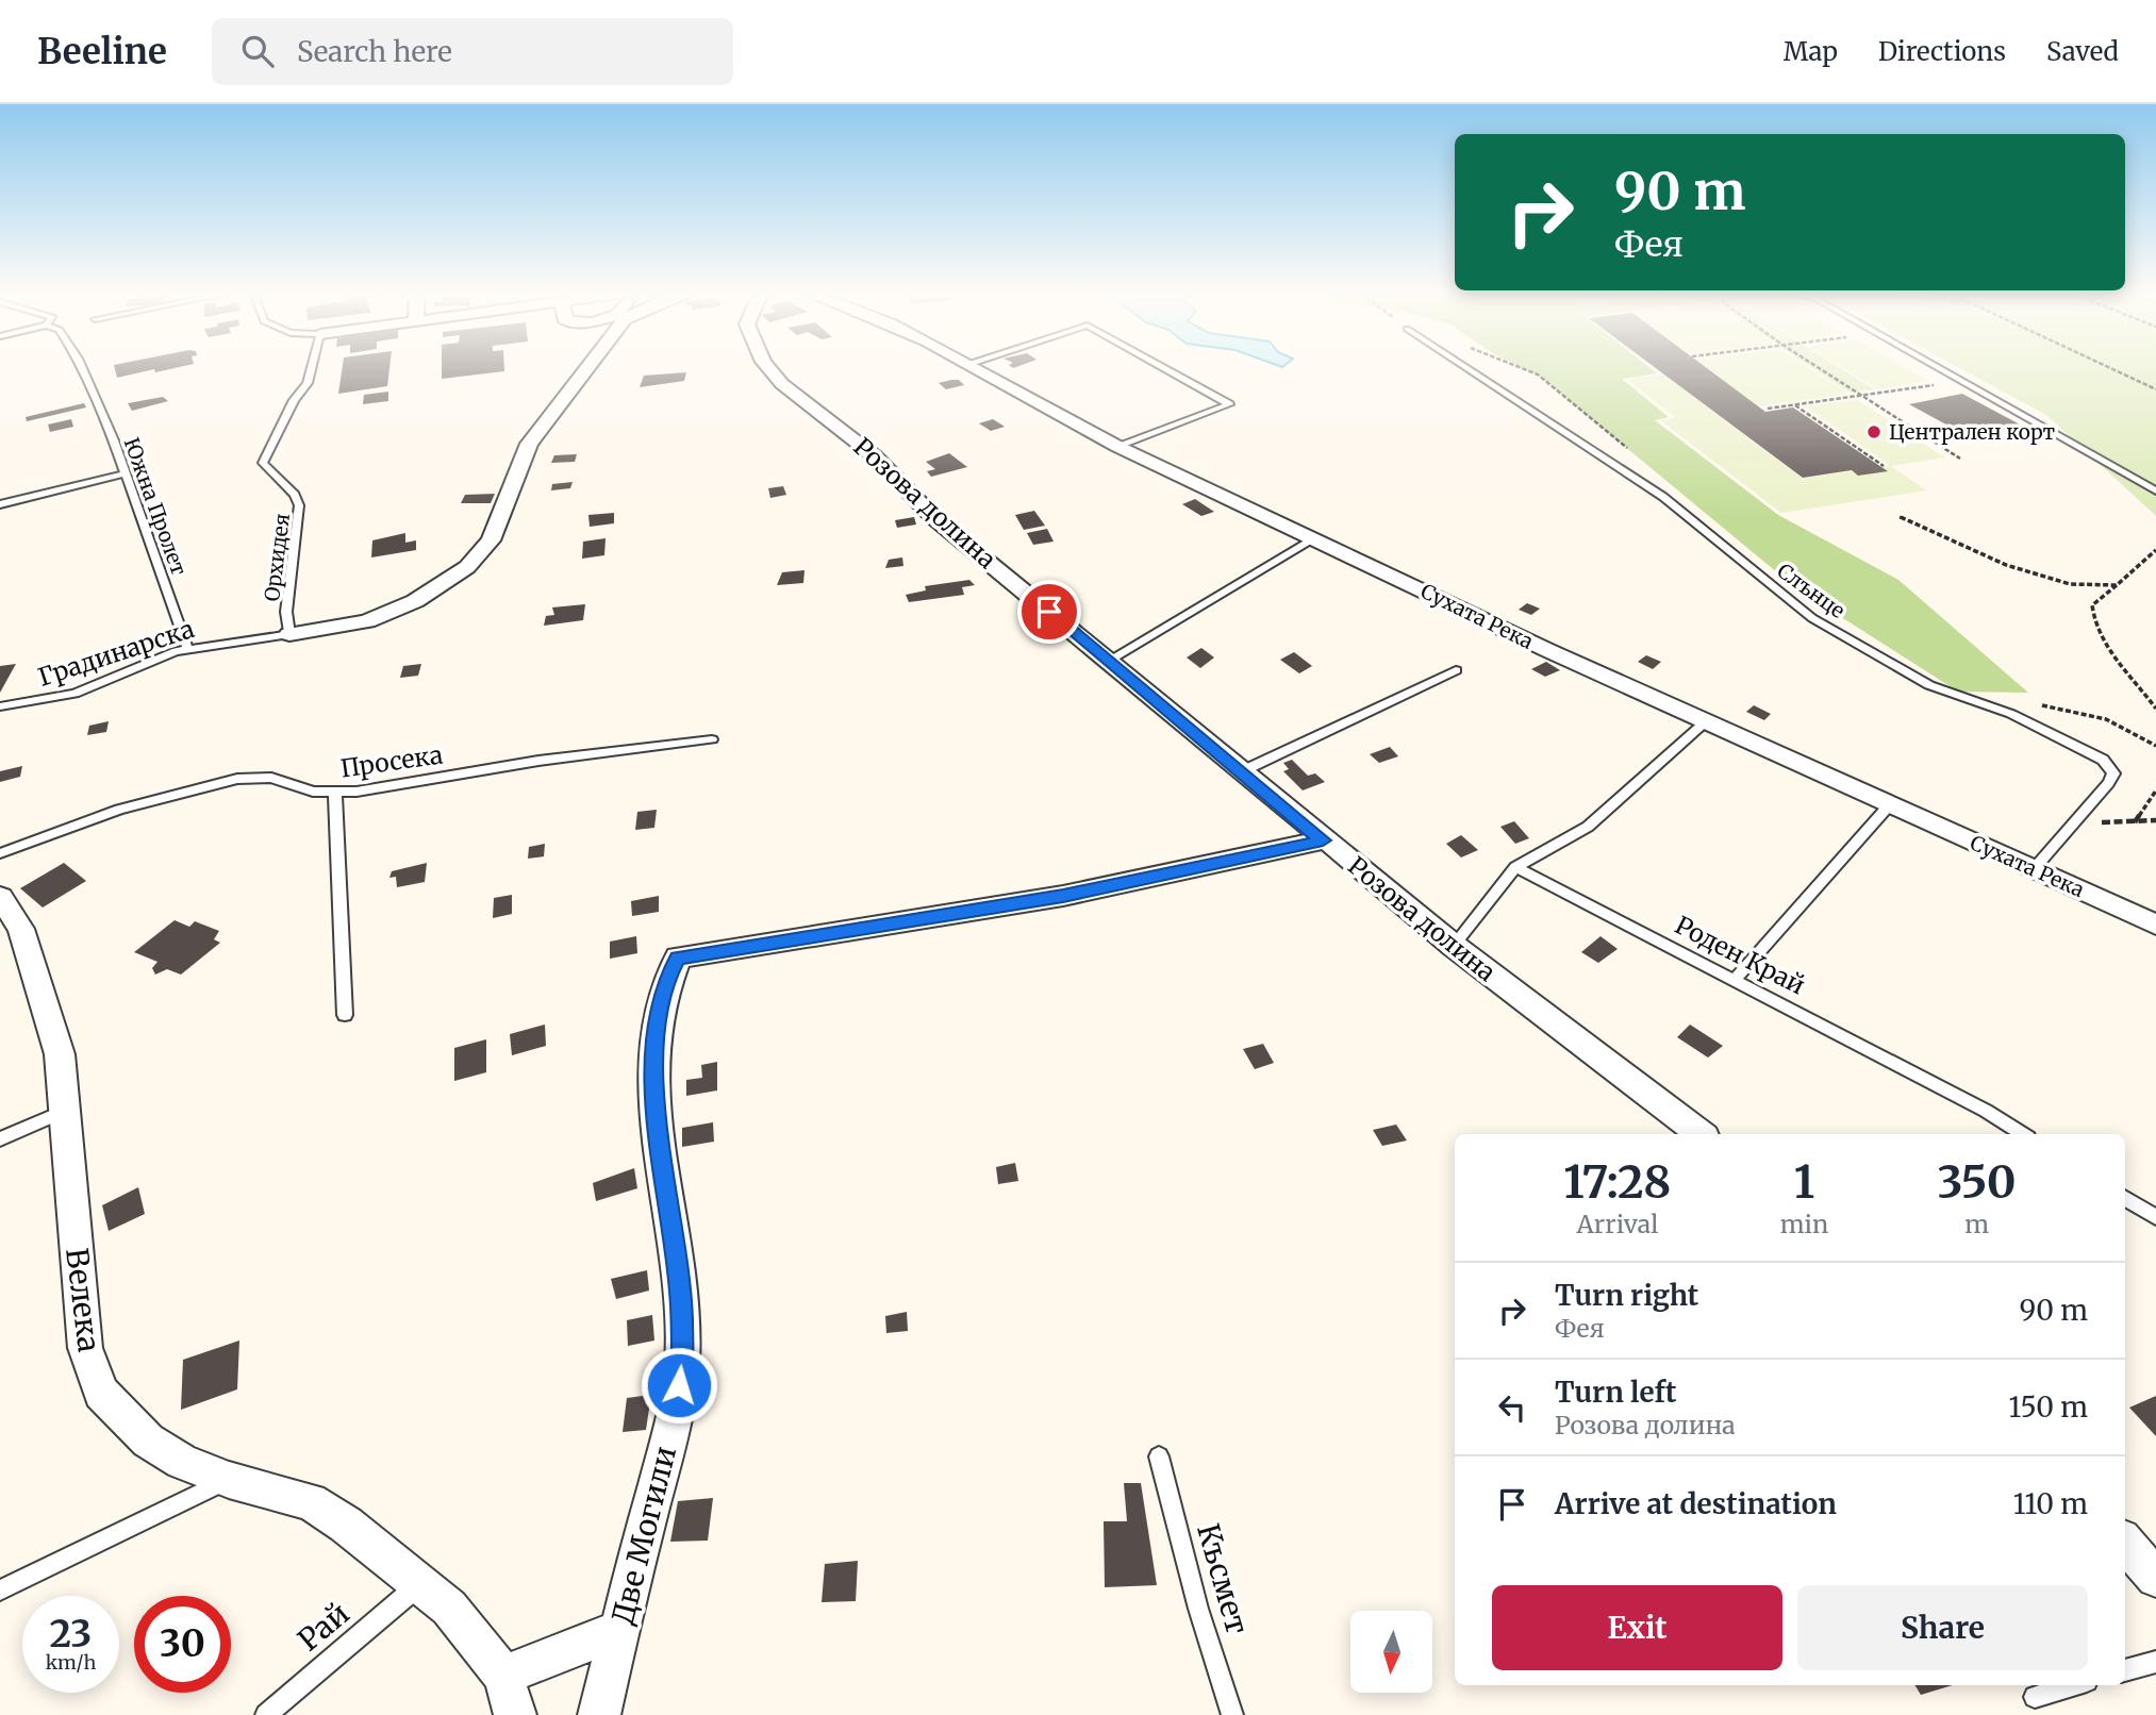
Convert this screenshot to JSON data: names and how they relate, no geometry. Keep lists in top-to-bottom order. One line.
{"streets":{"street":["Розова долина","Сухата Река","Велека","Две Могили"],"lane":["Южна Пролет","Орхидея","Слънце","Градинарска","Просека","Роден Край","Късмет","Рай"]},"crossings":[["Розова долина","Две Могили"],["Южна Пролет","Градинарска"],["Орхидея","Градинарска"],["Слънце","Сухата Река"],["Велека","Рай"]],"places":["Централен корт"],"north":"bottom","page":{"header":"Beeline","search":"Search here","nav":["Map","Directions","Saved"],"turn":["90 m","Фея"],"eta":["17:28","Arrival","1","min","350","m"],"list":[{"name":"Turn right","note":"Фея","value":"90 m"},{"name":"Turn left","note":"Розова долина","value":"150 m"},{"name":"Arrive at destination","value":"110 m"}],"buttons":["Exit","Share"],"speed":"23 km/h","limit":"30"}}
